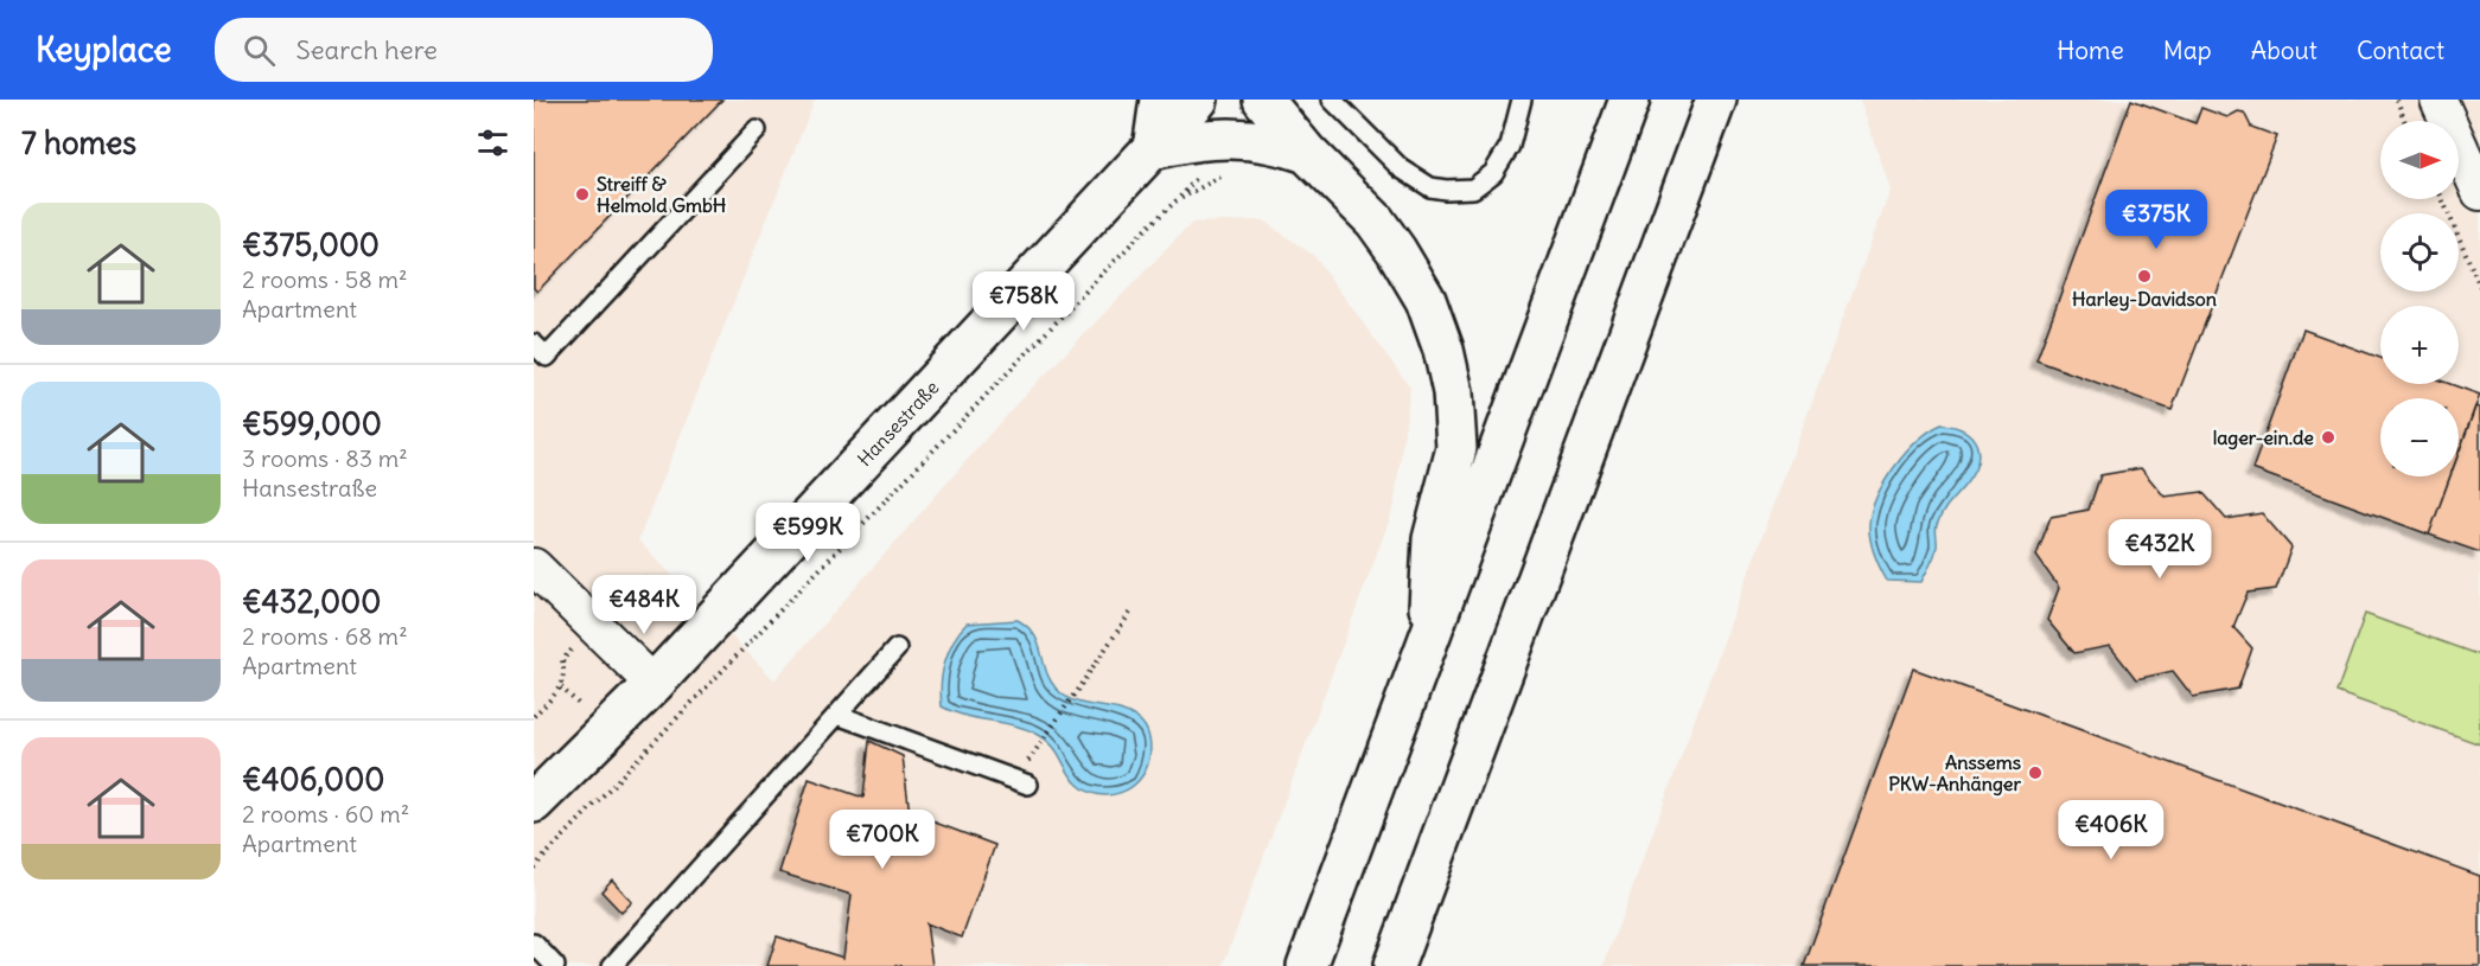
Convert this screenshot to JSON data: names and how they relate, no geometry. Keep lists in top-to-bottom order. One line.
{"streets":{"main road":["Hansestraße"]},"places":["Streiff & Helmold GmbH","Harley-Davidson","lager-ein.de","Anssems PKW-Anhänger"],"north":"right","page":{"header":"Keyplace","search":"Search here","nav":["Home","Map","About","Contact"],"heading":"7 homes","map_buttons":["+","−"],"list":[{"name":"€375,000","note":"2 rooms · 58 m² · Apartment"},{"name":"€599,000","note":"3 rooms · 83 m² · Hansestraße"},{"name":"€432,000","note":"2 rooms · 68 m² · Apartment"},{"name":"€406,000","note":"2 rooms · 60 m² · Apartment"}],"price":["€375K","€758K","€599K","€432K","€484K","€406K","€700K"]}}
